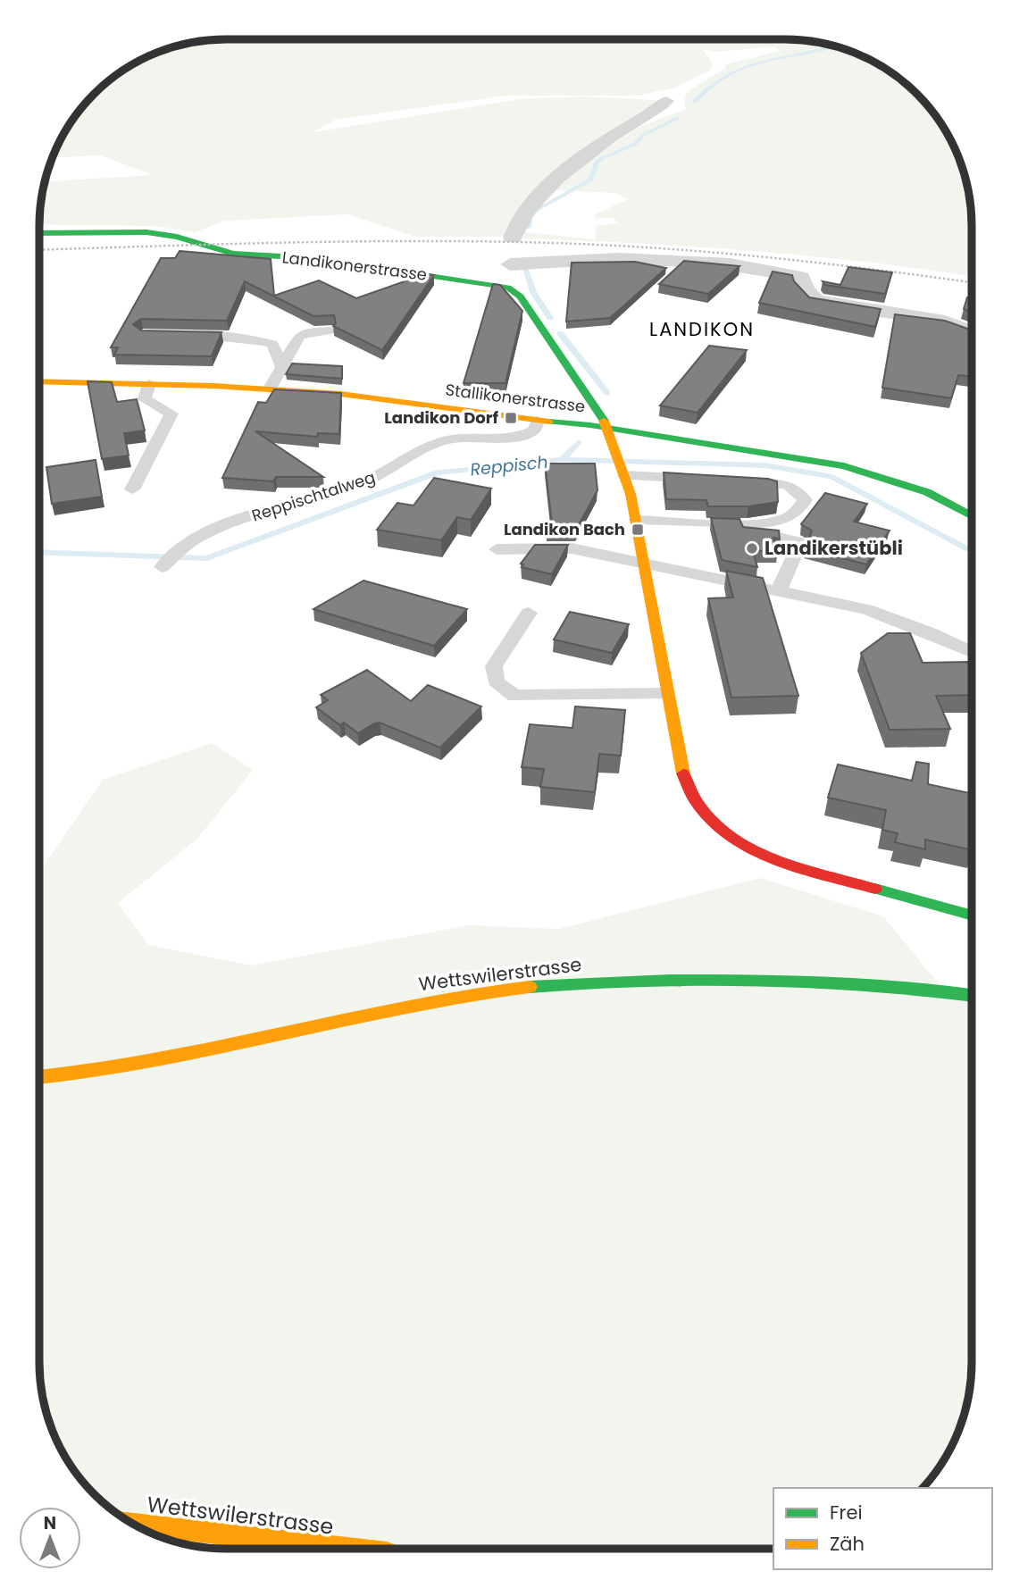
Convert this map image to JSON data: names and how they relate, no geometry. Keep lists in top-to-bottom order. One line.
{"streets":{"street":["Landikonerstrasse","Stallikonerstrasse","Wettswilerstrasse"],"lane":["Reppischtalweg"]},"crossings":[["Stallikonerstrasse","Reppischtalweg"]],"districts":["LANDIKON"],"water":["Reppisch"],"places":{"transit":["Landikon Dorf","Landikon Bach"],"other":["Landikerstübli"]},"legend":["Frei","Zäh"],"north":"top"}
